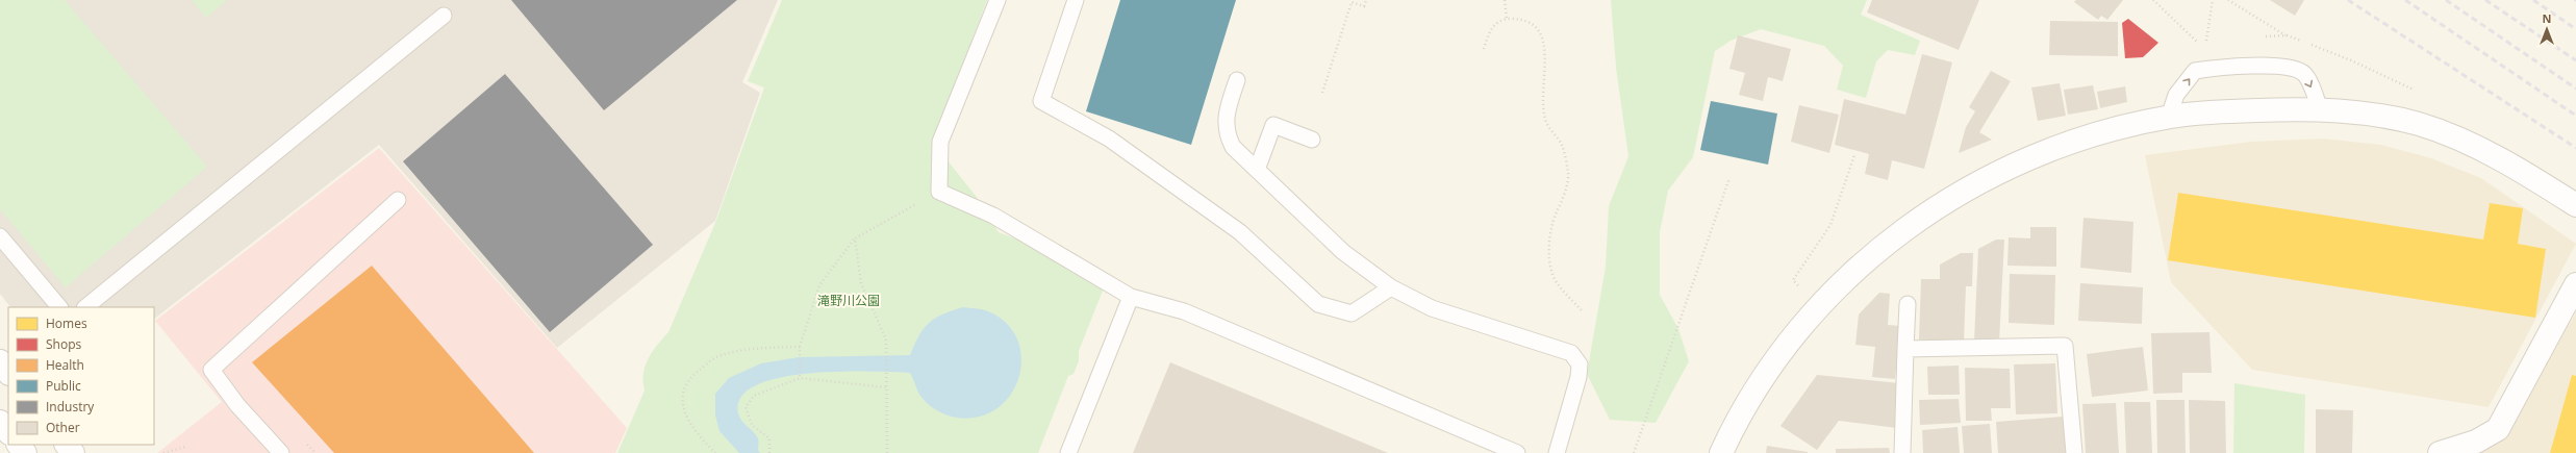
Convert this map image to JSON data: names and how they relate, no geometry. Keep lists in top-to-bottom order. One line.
{"parks":["滝野川公園"],"legend":["Homes","Shops","Health","Public","Industry","Other"],"north":"top"}
